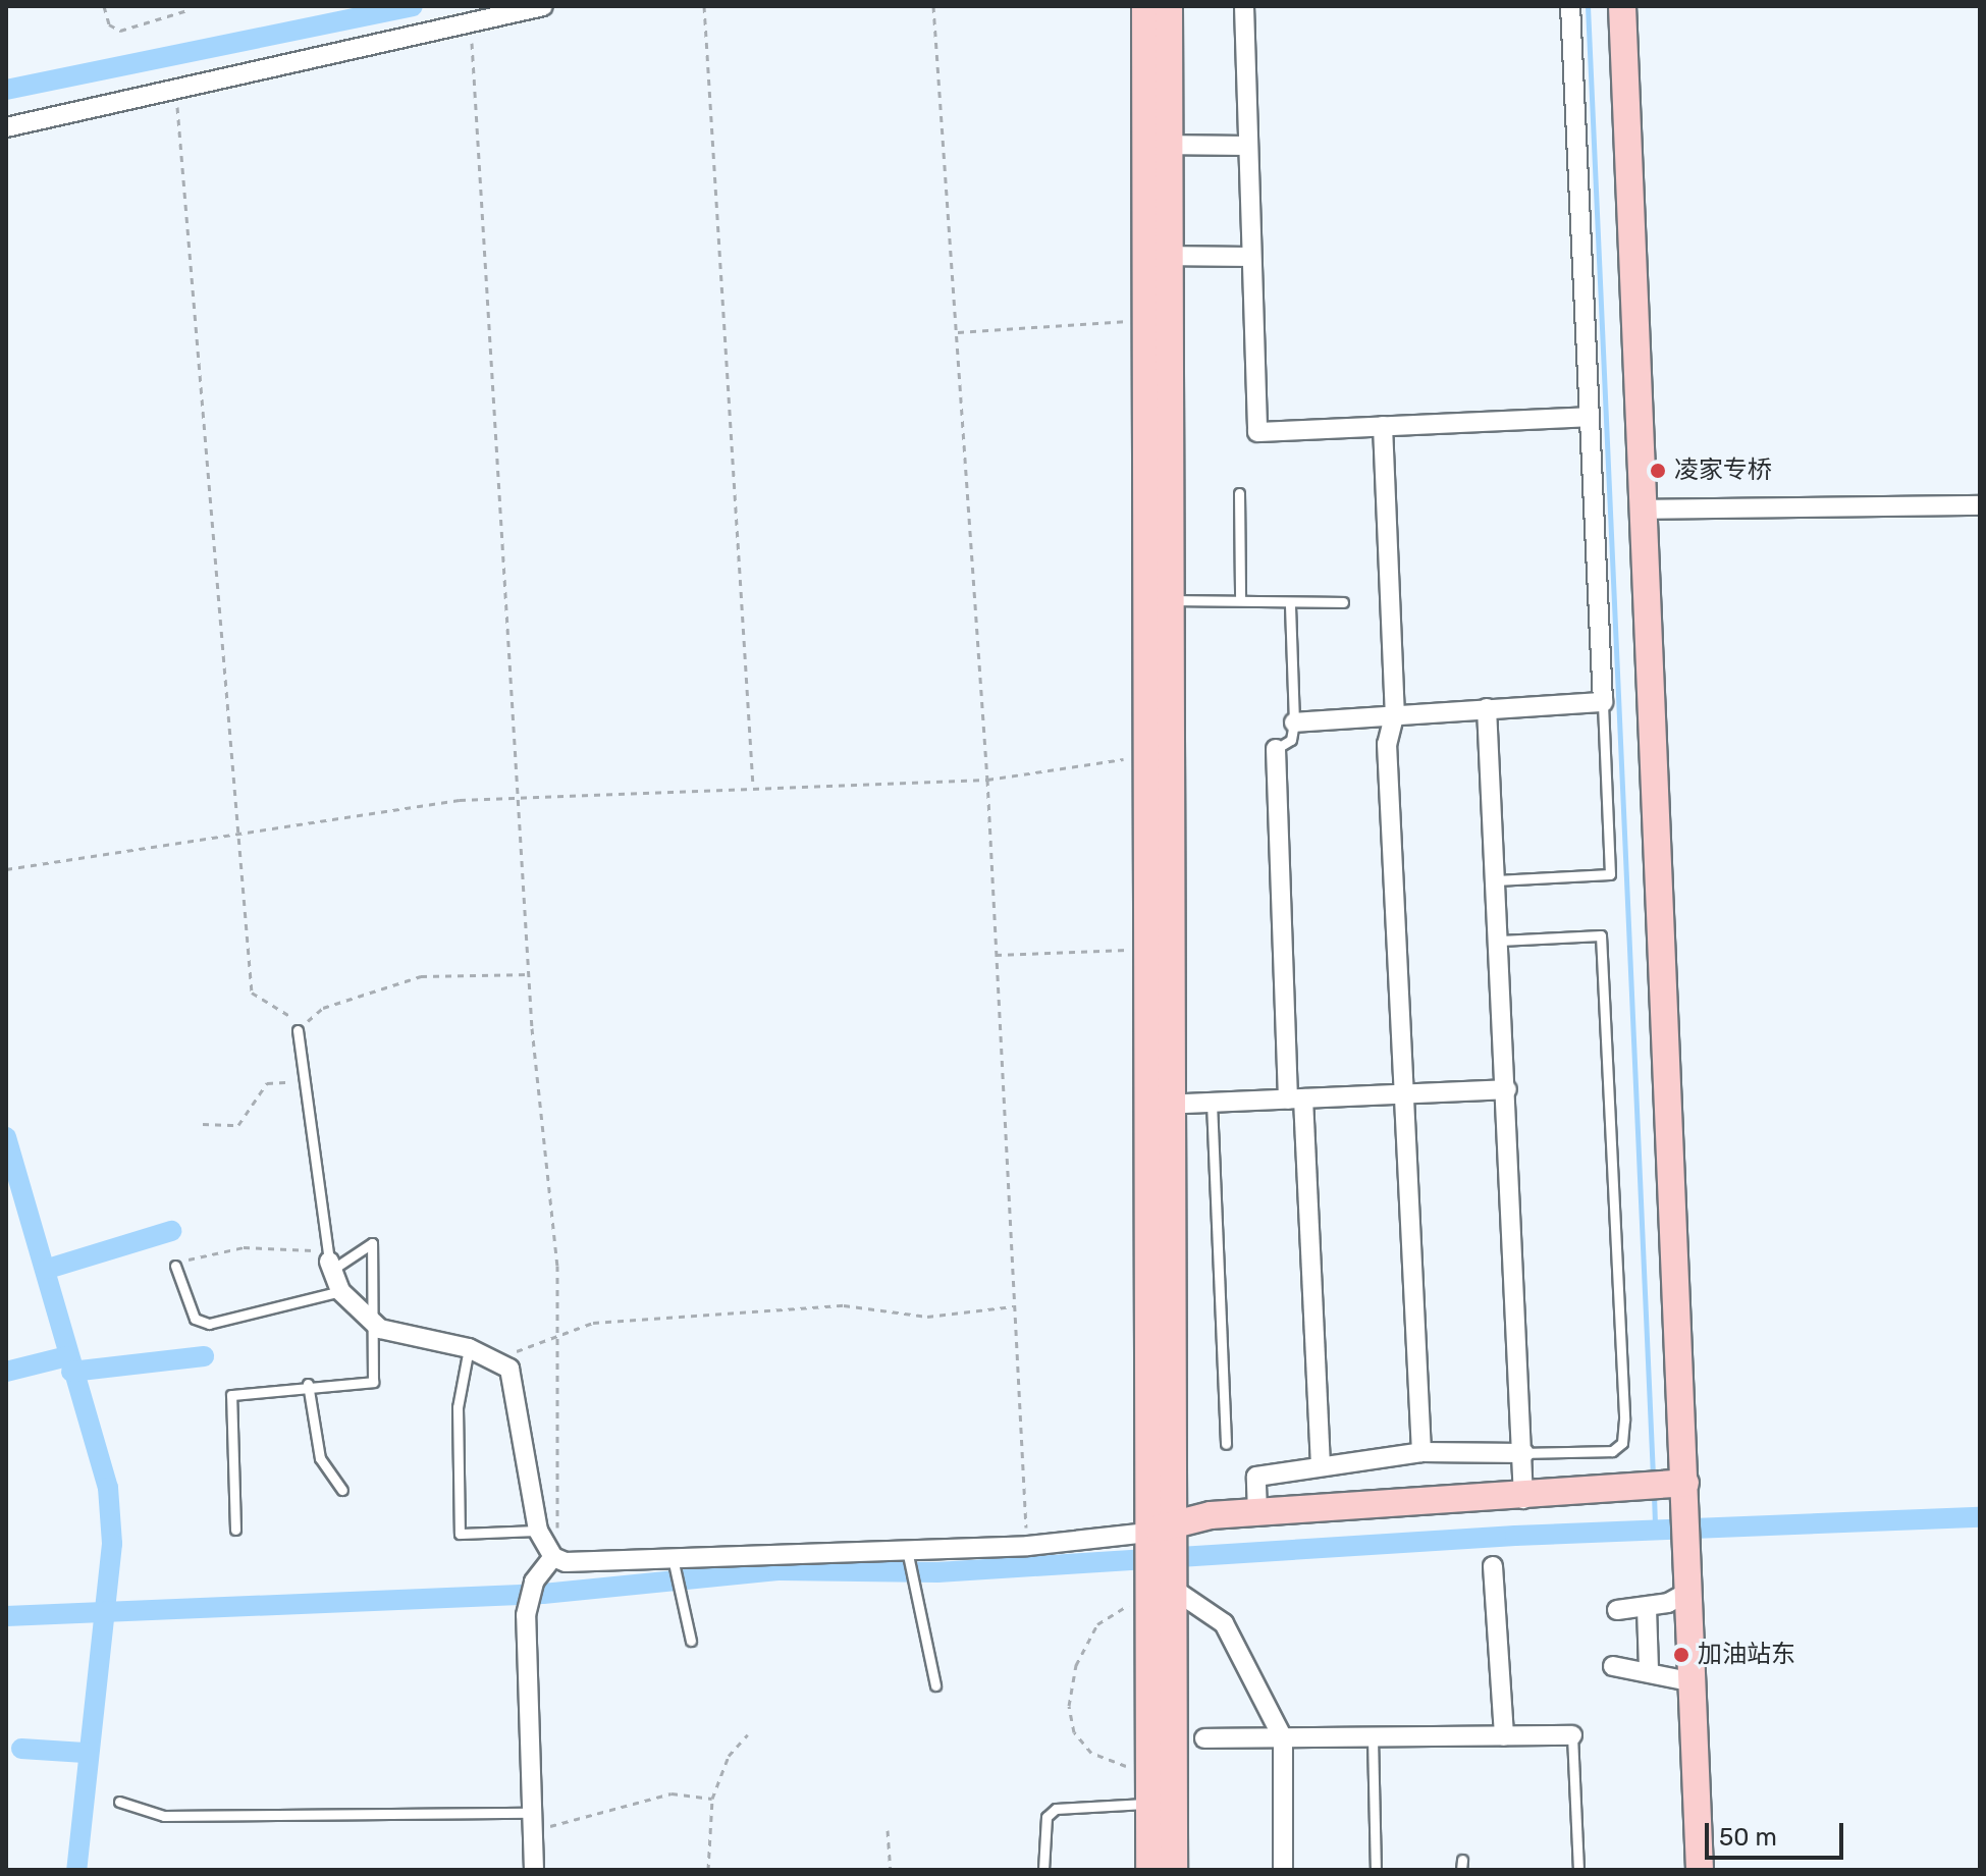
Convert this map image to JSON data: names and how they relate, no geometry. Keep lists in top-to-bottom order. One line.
{"places":["凌家专桥","加油站东"],"scale_bar":"50 m"}
